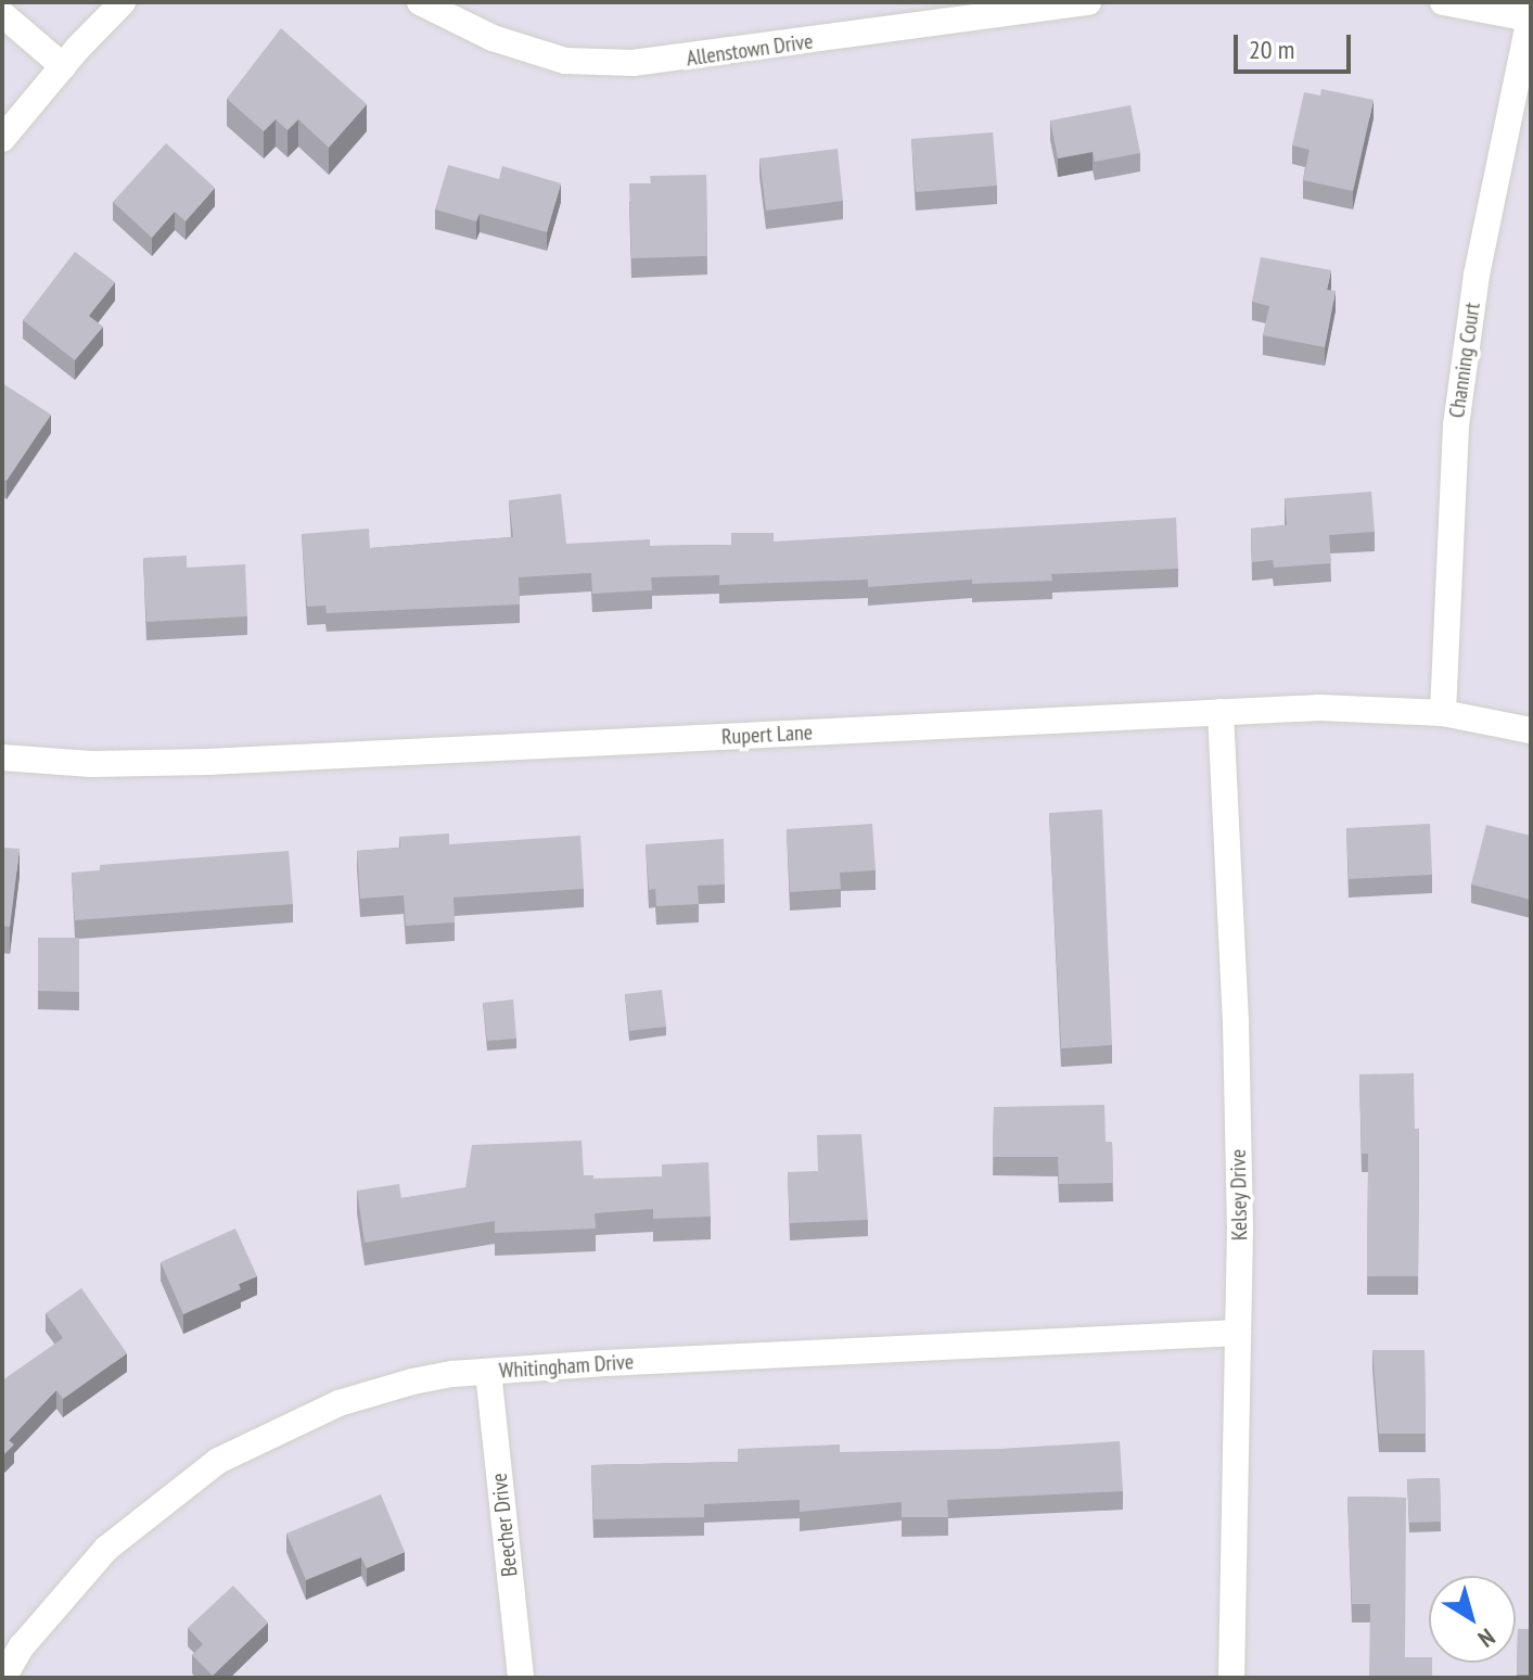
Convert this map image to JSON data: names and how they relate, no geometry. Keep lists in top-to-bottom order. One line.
{"streets":{"street":["Allenstown Drive","Channing Court","Rupert Lane","Kelsey Drive","Whitingham Drive","Beecher Drive"]},"crossings":[["Channing Court","Rupert Lane"],["Rupert Lane","Kelsey Drive"],["Kelsey Drive","Whitingham Drive"],["Whitingham Drive","Beecher Drive"]],"scale_bar":"20 m","north":"bottom right"}
